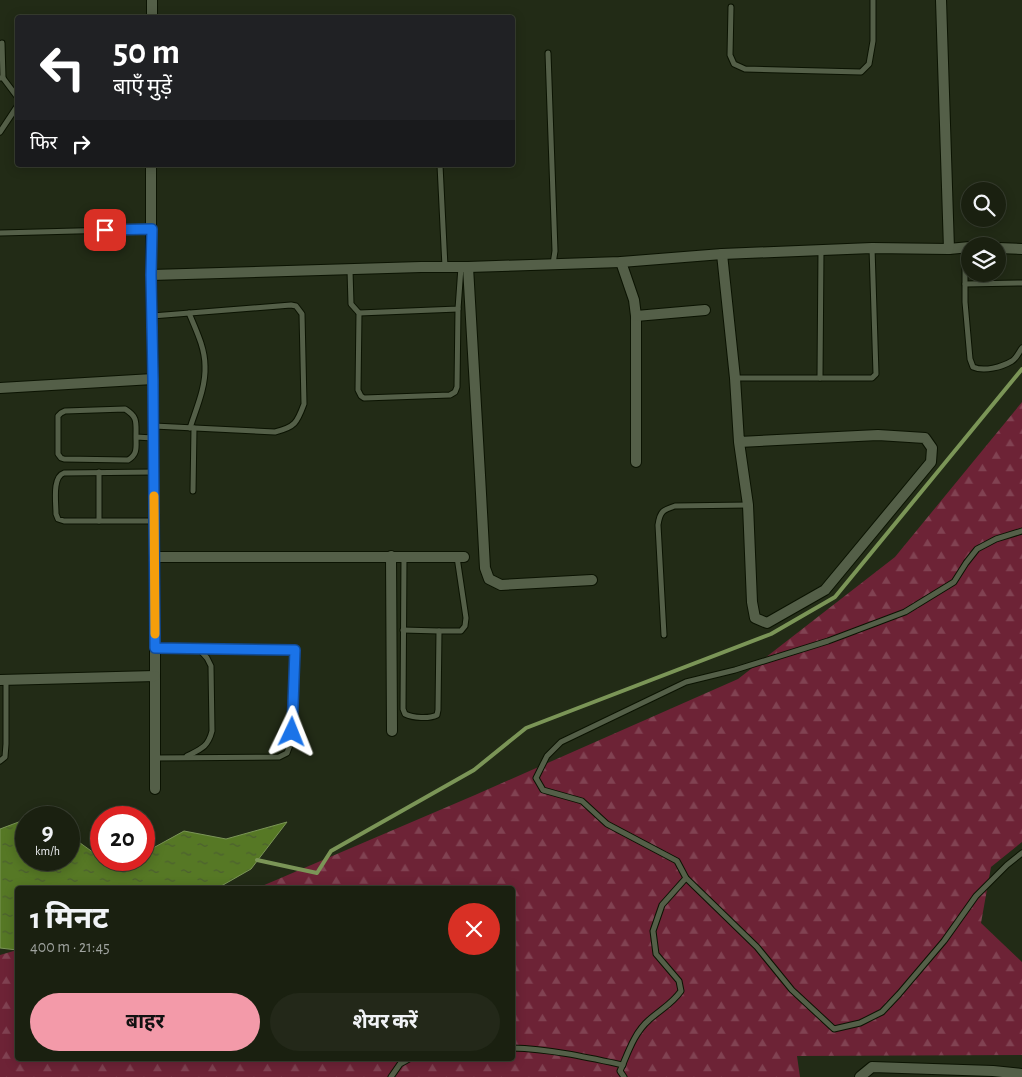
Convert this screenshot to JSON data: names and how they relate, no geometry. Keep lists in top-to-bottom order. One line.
{"page":{"turn":["50 m","बाएँ मुड़ें"],"then":"फिर","speed":"9 km/h","limit":"20","heading":["1 मिनट","400 m · 21:45"],"buttons":["बाहर","शेयर करें"]}}
